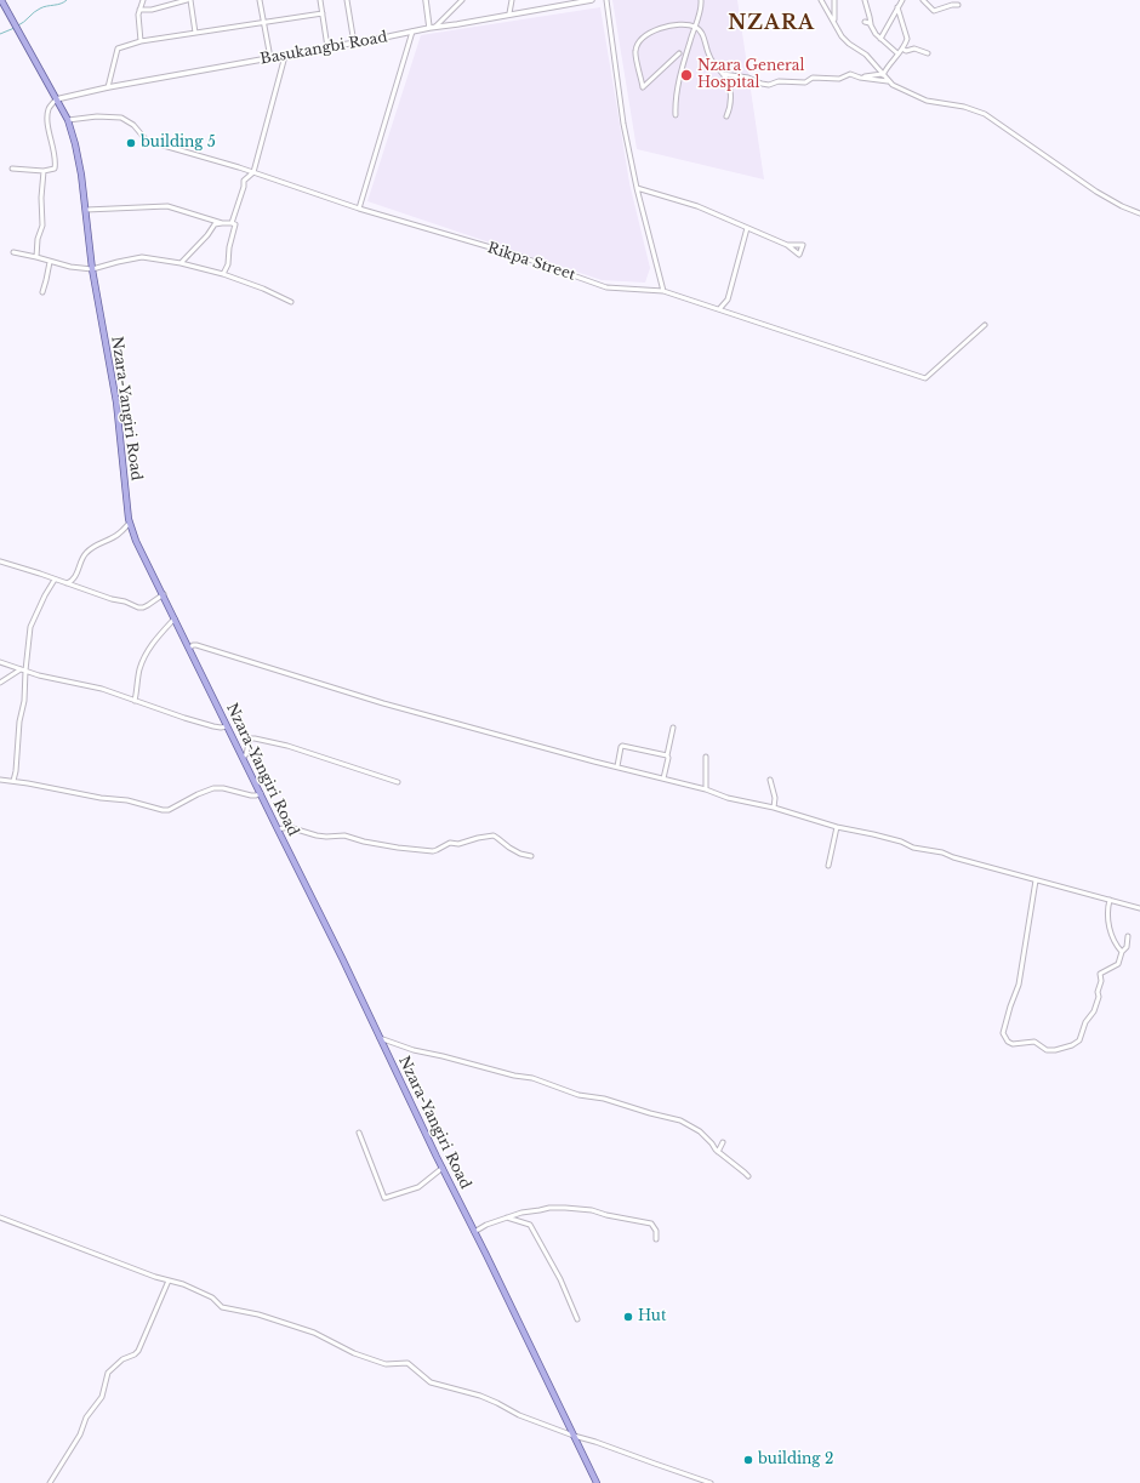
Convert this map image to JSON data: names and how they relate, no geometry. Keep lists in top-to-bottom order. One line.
{"streets":{"main road":["Nzara-Yangiri Road"],"street":["Basukangbi Road","Rikpa Street"]},"crossings":[["Basukangbi Road","Nzara-Yangiri Road"],["Rikpa Street","Nzara-Yangiri Road"]],"districts":["NZARA"],"places":["Nzara General Hospital","building 5","Hut","building 2"]}
